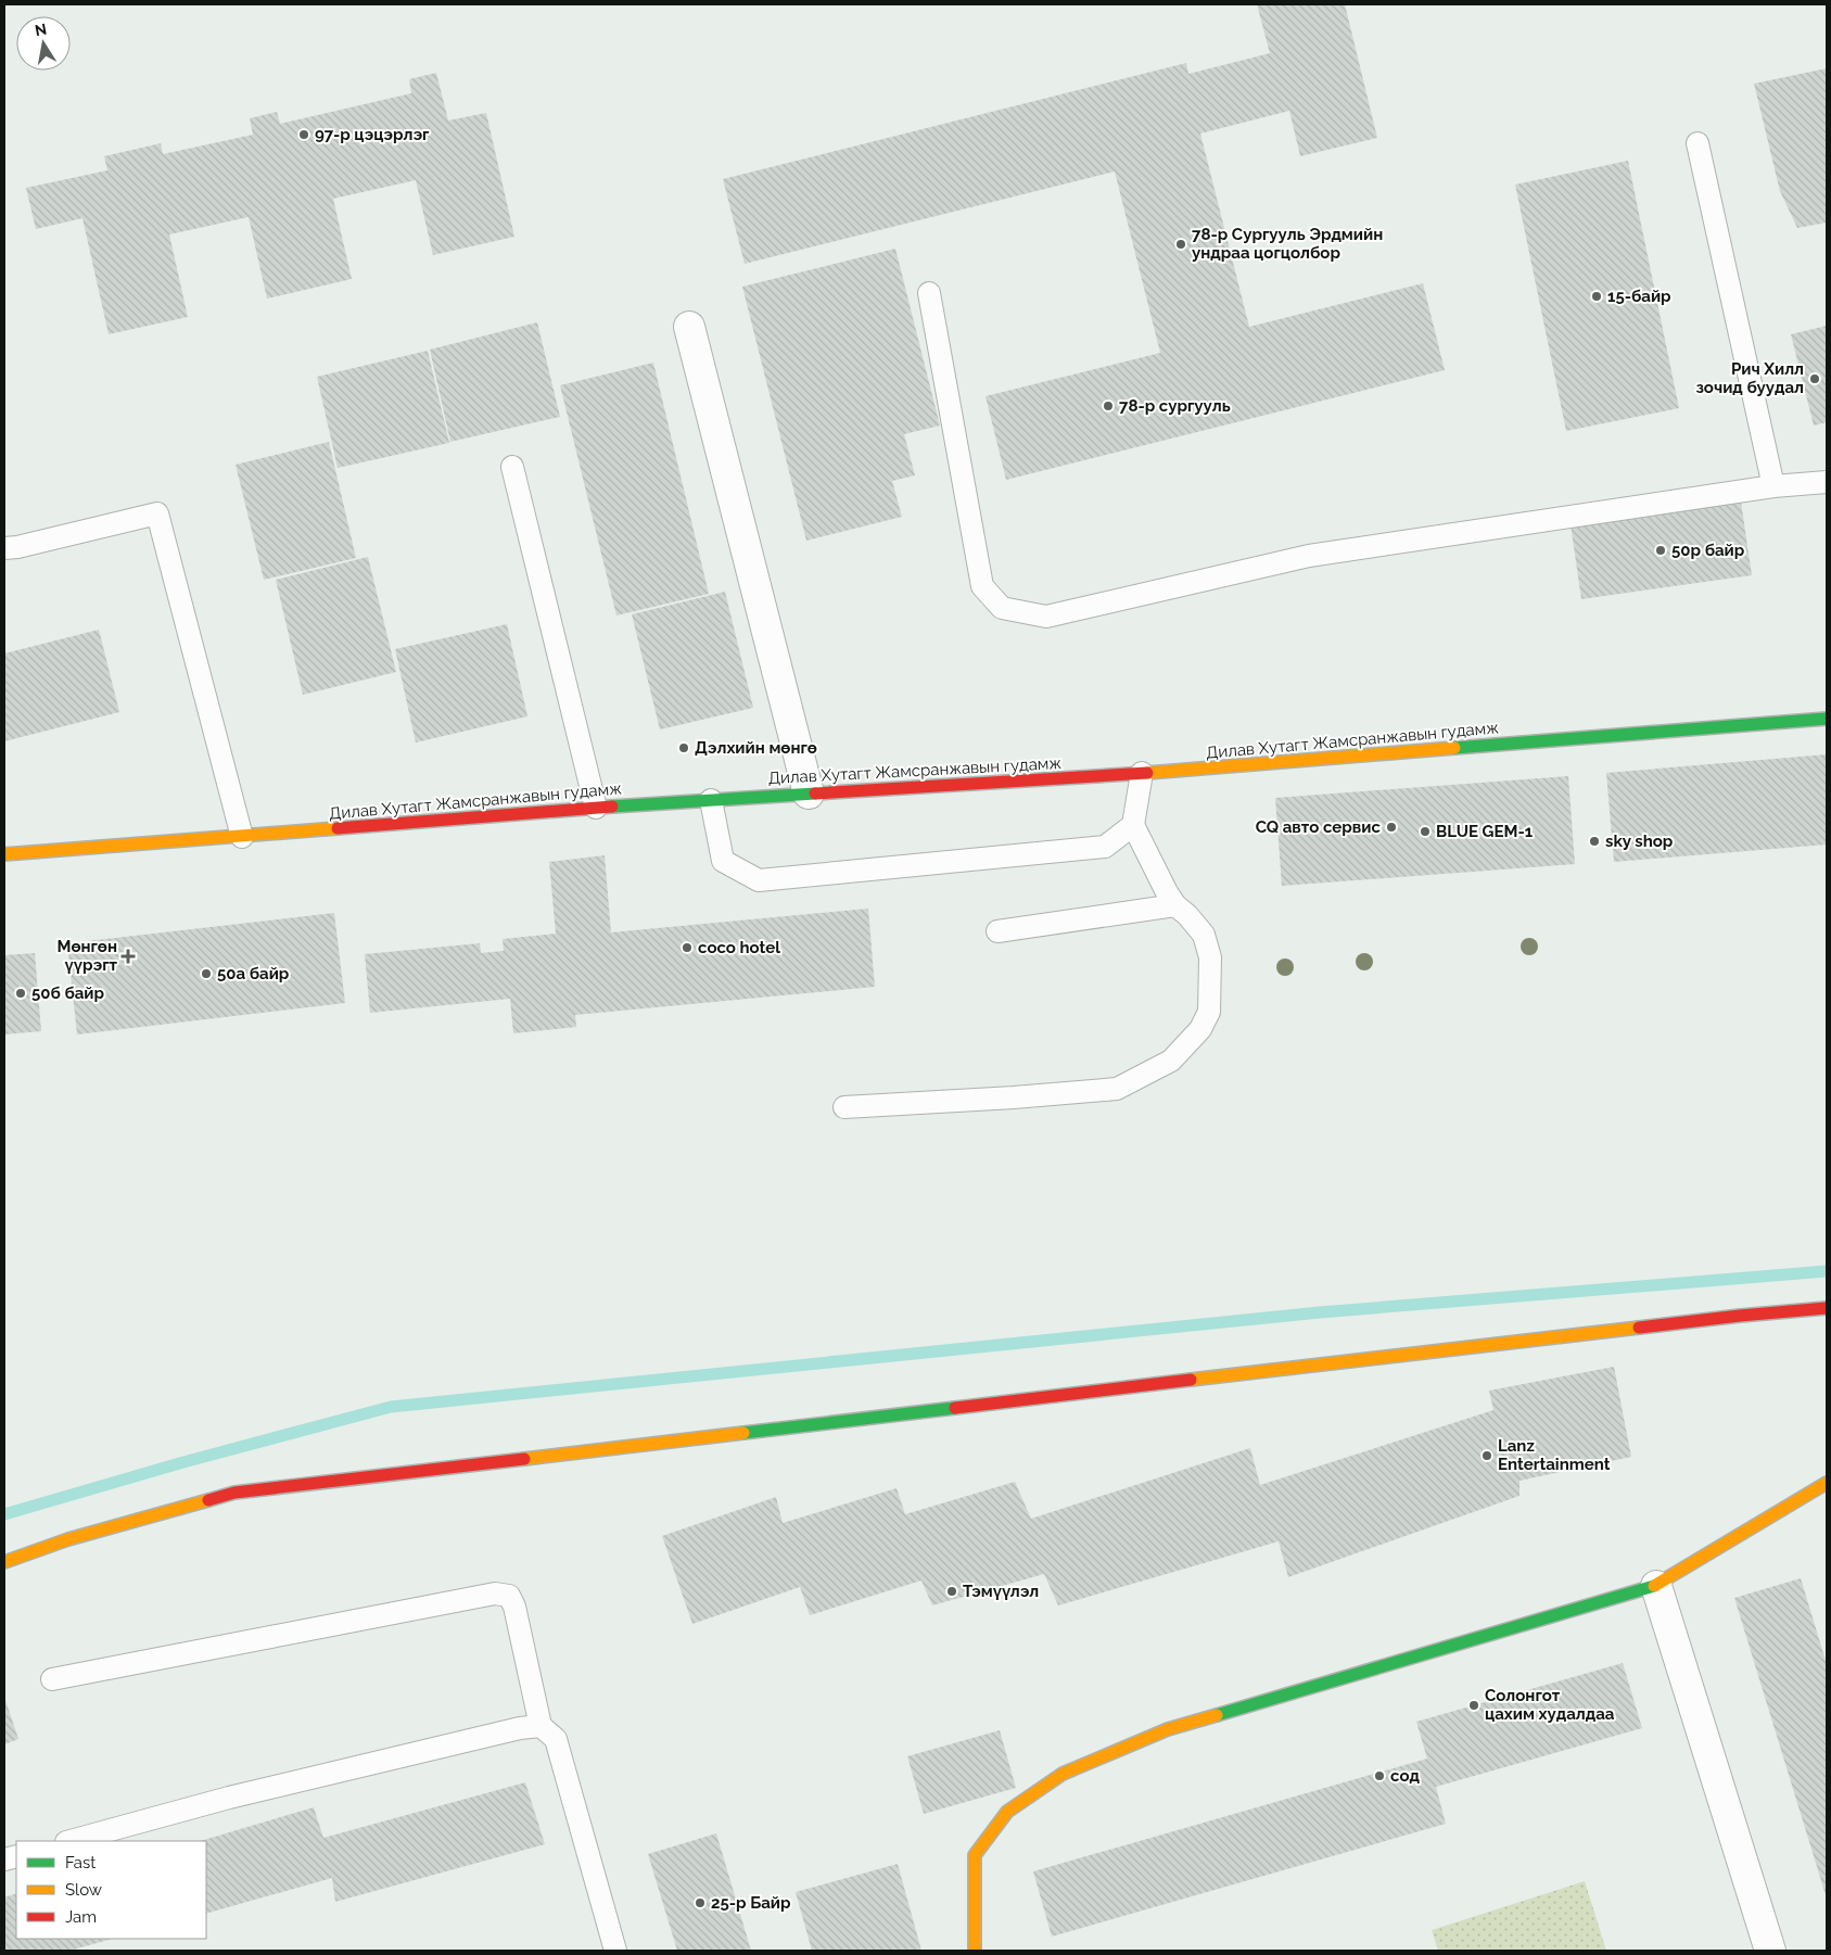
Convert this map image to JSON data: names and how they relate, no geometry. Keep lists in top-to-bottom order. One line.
{"streets":{"street":["Дилав Хутагт Жамсранжавын гудамж"]},"places":{"other":["97-р цэцэрлэг","78-р Сургууль Эрдмийн ундраа цогцолбор","15-байр","Рич Хилл зочид буудал","78-р сургууль","50р байр","Дэлхийн мөнгө","CQ авто сервис","BLUE GEM-1","sky shop","coco hotel","50а байр","50б байр","Lanz Entertainment","Тэмүүлэл","Солонгот цахим худалдаа","сод","25-р Байр"],"health":["Мөнгөн үүрэгт"]},"legend":["Fast","Slow","Jam"],"north":"top"}
